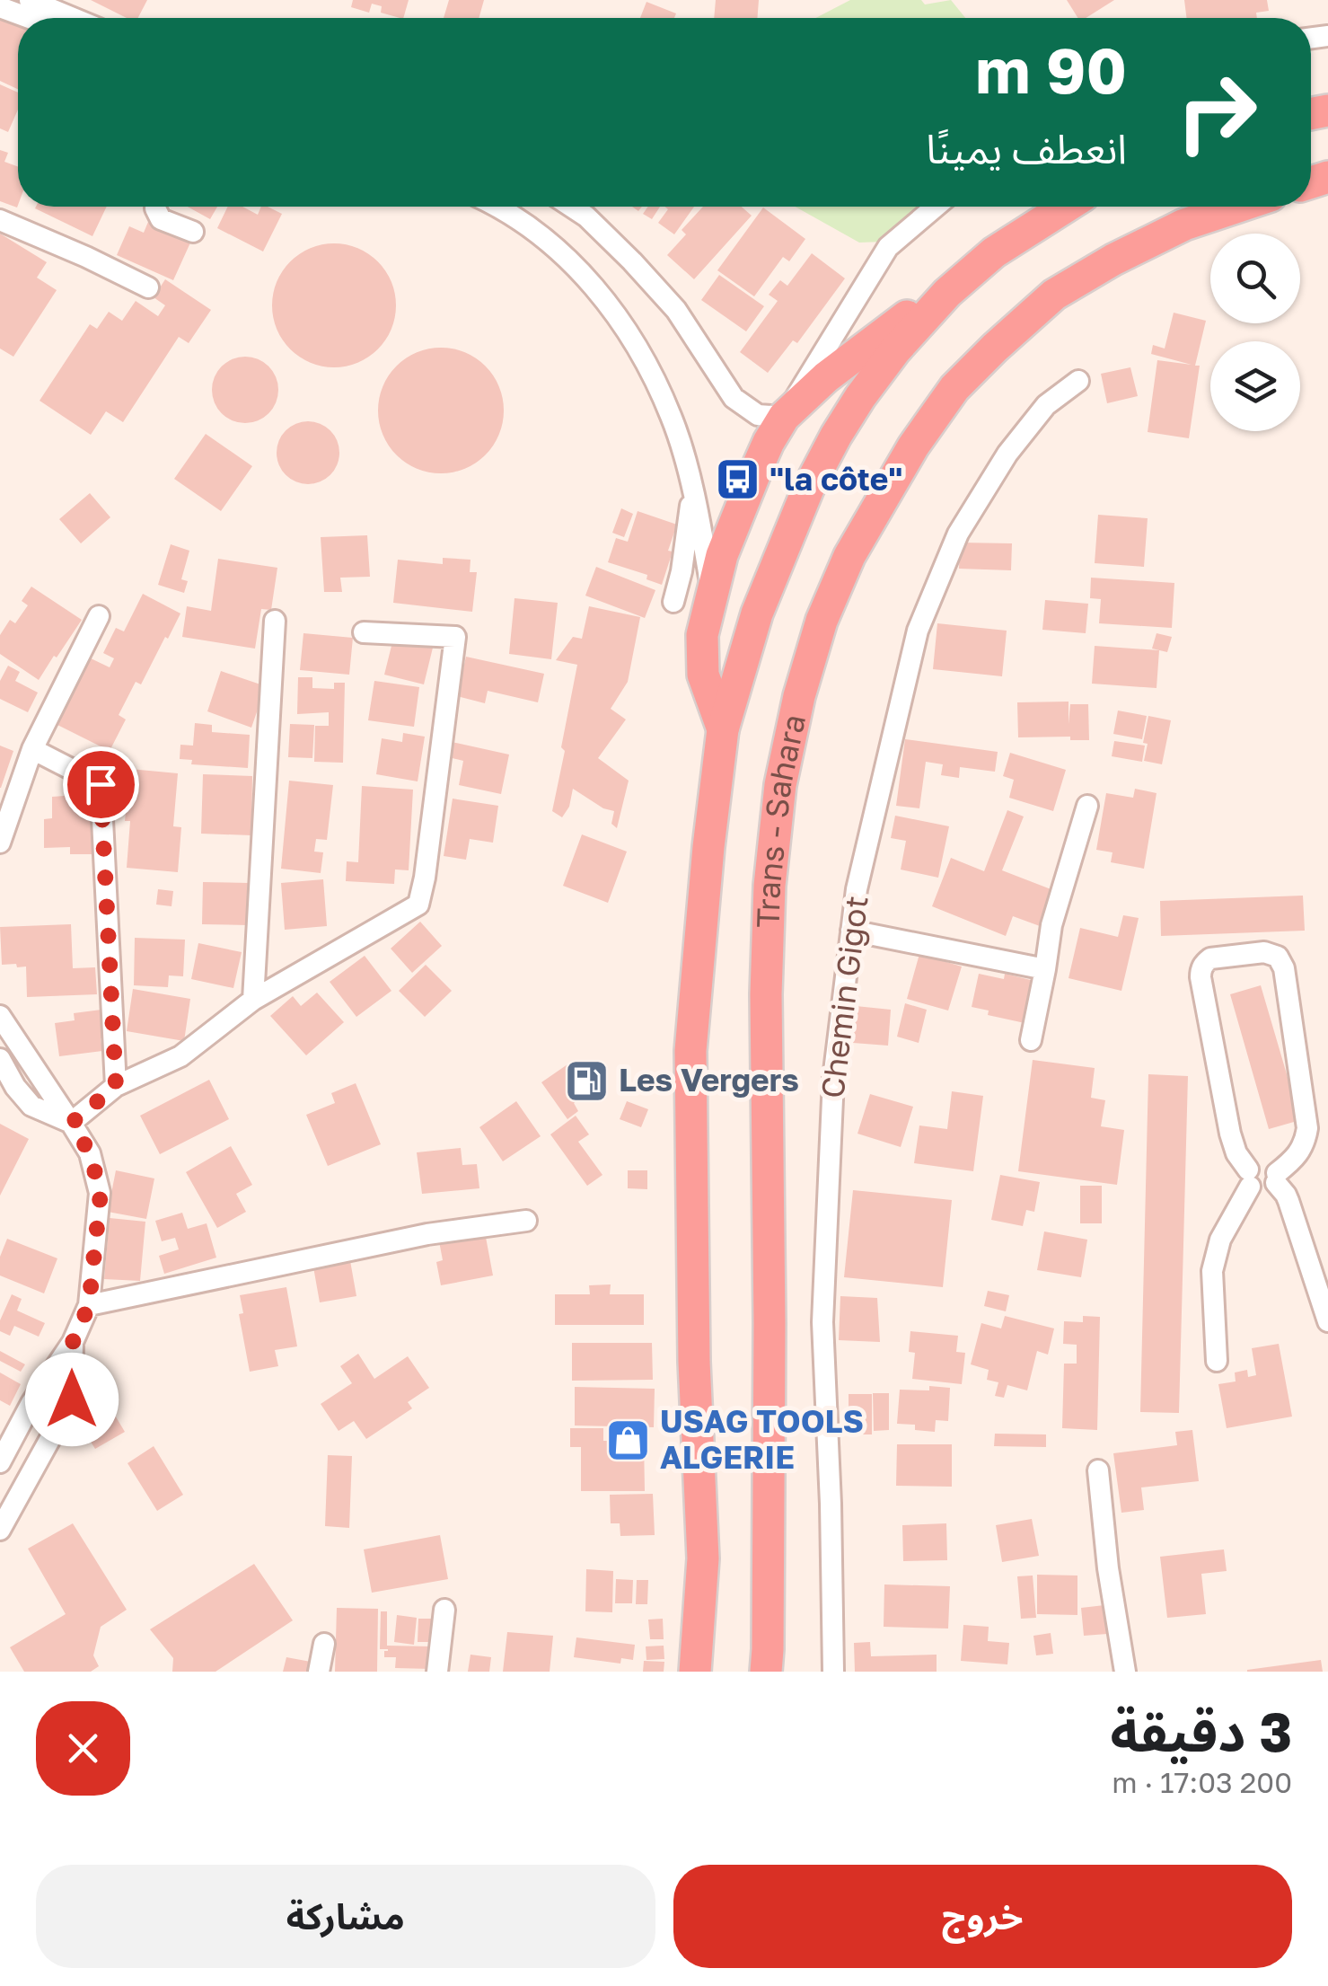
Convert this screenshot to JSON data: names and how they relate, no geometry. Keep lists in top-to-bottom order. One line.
{"streets":{"highway":["Trans - Sahara"],"street":["Chemin Gigot"]},"places":{"bus stop":["\"la côte\""],"fuel station":["Les Vergers"],"shop":["USAG TOOLS ALGERIE"]},"page":{"turn":["90 m","انعطف يمينًا"],"heading":["3 دقيقة","200 m · 17:03"],"buttons":["خروج","مشاركة"]}}
